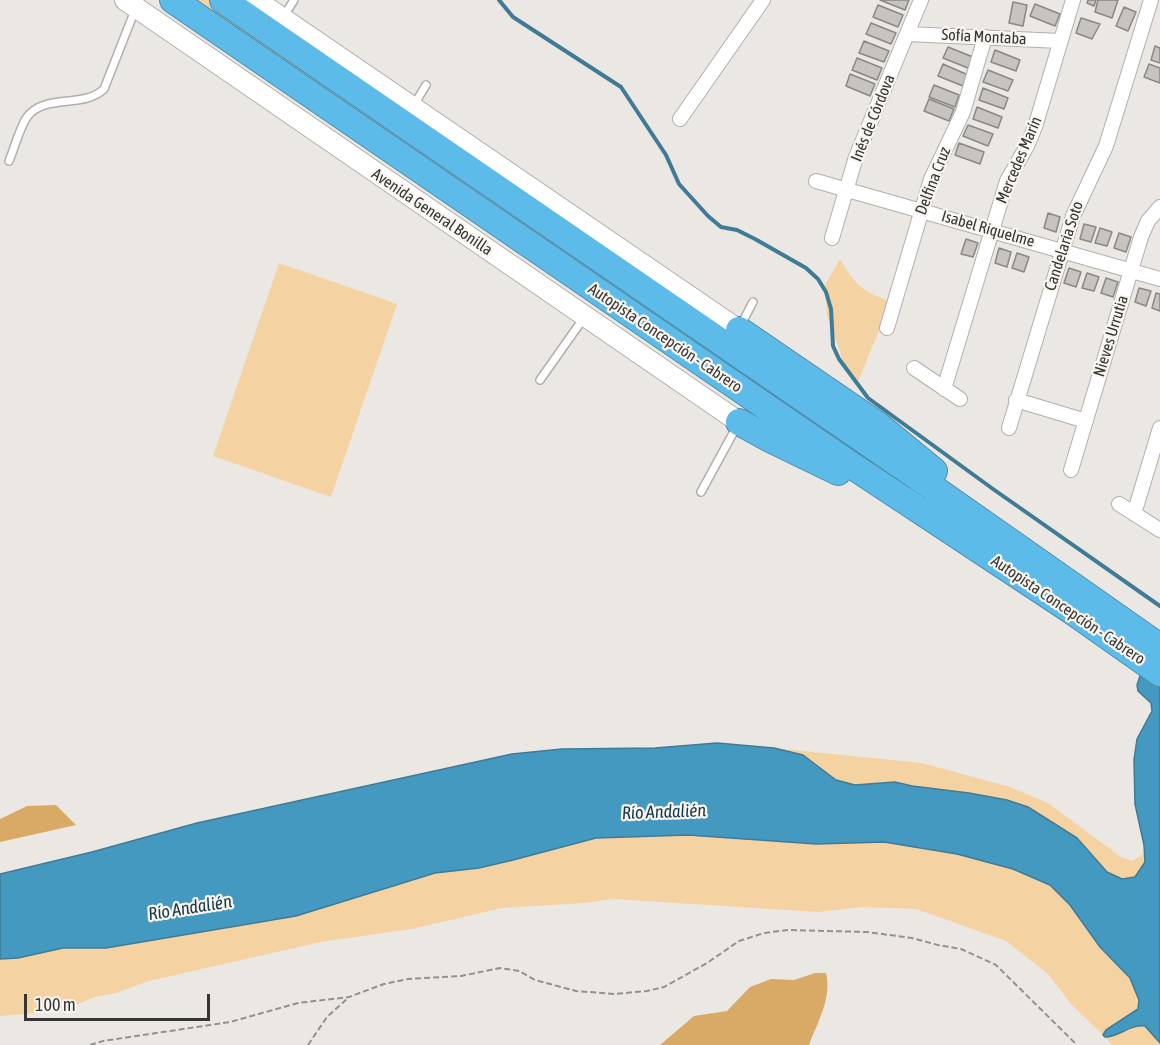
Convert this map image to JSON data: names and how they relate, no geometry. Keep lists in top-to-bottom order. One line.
{"streets":{"highway":["Autopista Concepción - Cabrero"],"street":["Sofía Montaba","Inés de Córdova","Mercedes Marín","Delfina Cruz","Avenida General Bonilla","Isabel Riquelme","Candelaria Soto","Nieves Urrutia"]},"crossings":[["Sofía Montaba","Inés de Córdova"],["Sofía Montaba","Mercedes Marín"],["Sofía Montaba","Delfina Cruz"],["Inés de Córdova","Isabel Riquelme"],["Mercedes Marín","Isabel Riquelme"],["Delfina Cruz","Isabel Riquelme"],["Isabel Riquelme","Candelaria Soto"],["Isabel Riquelme","Nieves Urrutia"]],"water":["Río Andalién"],"scale_bar":"100 m"}
